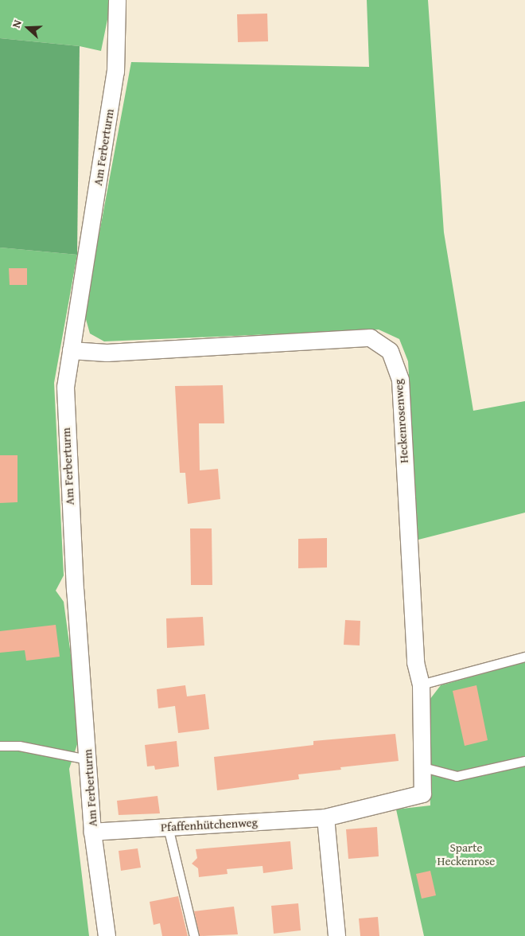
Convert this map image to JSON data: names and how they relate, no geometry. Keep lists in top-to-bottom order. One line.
{"streets":{"street":["Am Ferberturm","Heckenrosenweg","Pfaffenhütchenweg"]},"crossings":[["Am Ferberturm","Heckenrosenweg"],["Am Ferberturm","Pfaffenhütchenweg"],["Heckenrosenweg","Pfaffenhütchenweg"]],"parks":["Sparte Heckenrose"],"north":"left"}
